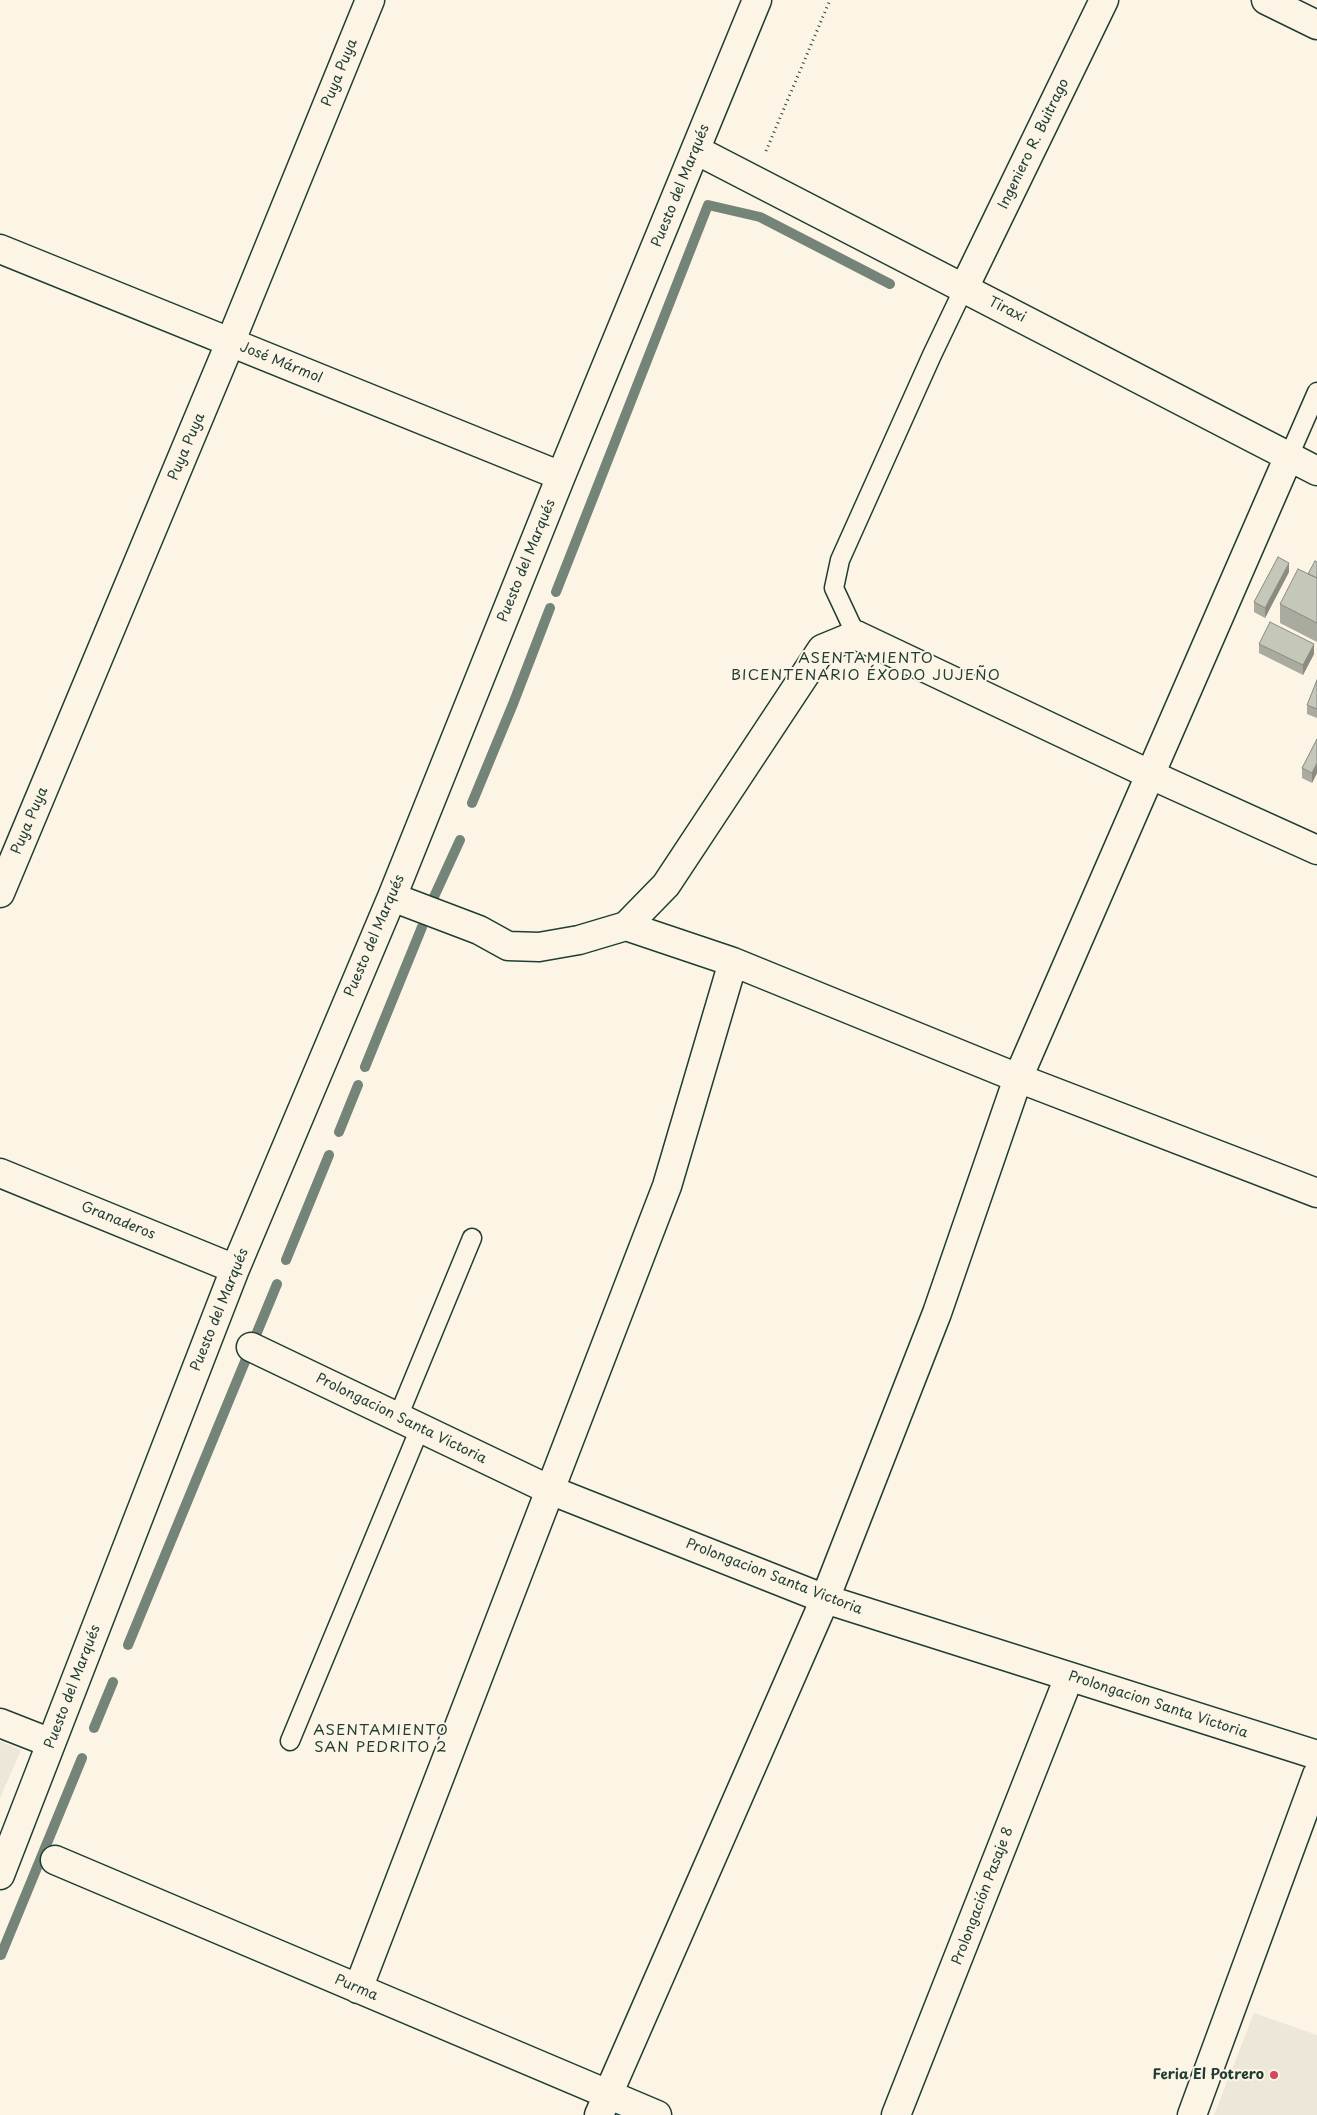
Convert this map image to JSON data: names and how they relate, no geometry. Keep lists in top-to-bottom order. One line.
{"streets":{"street":["Puya Puya","Ingeniero R. Buitrago","Puesto del Marqués","Tiraxi","José Mármol","Granaderos","Prolongacion Santa Victoria","Prolongación Pasaje 8","Purma"]},"crossings":[["Puya Puya","José Mármol"],["Ingeniero R. Buitrago","Tiraxi"],["Puesto del Marqués","Tiraxi"],["Puesto del Marqués","José Mármol"],["Puesto del Marqués","Granaderos"],["Prolongacion Santa Victoria","Prolongación Pasaje 8"]],"districts":["ASENTAMIENTO BICENTENARIO ÉXODO JUJEÑO","ASENTAMIENTO SAN PEDRITO 2"],"places":["Feria El Potrero"]}
